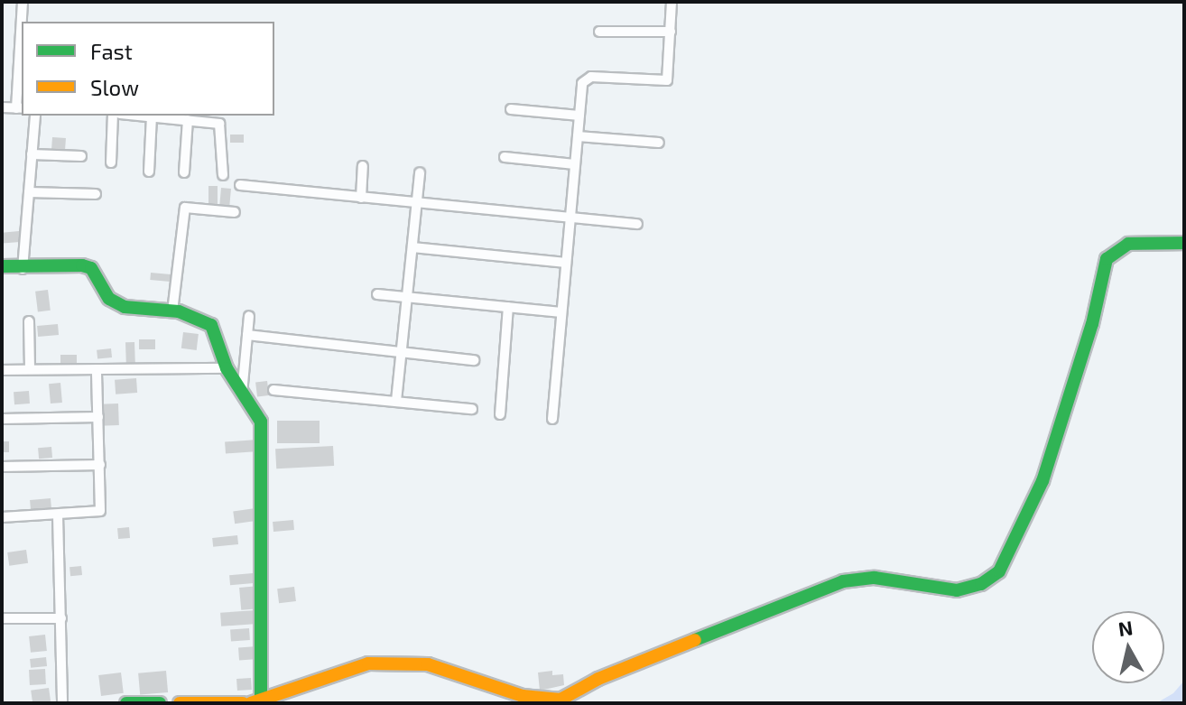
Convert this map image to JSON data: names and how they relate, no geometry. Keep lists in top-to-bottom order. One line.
{"legend":["Fast","Slow"],"north":"top"}
